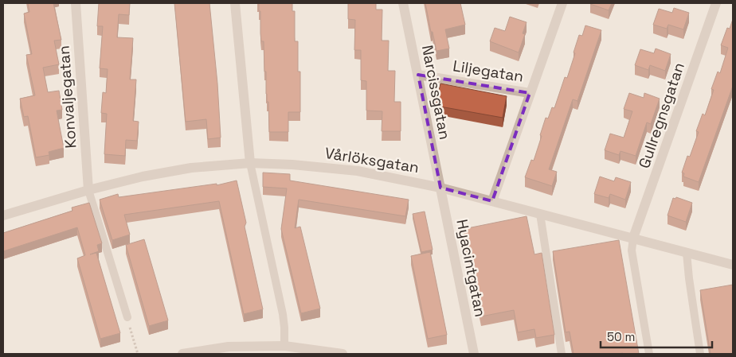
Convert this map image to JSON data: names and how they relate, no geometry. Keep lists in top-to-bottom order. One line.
{"streets":{"street":["Liljegatan","Narcissgatan","Konvaljegatan","Gullregnsgatan","Vårlöksgatan","Hyacintgatan"]},"crossings":[["Liljegatan","Narcissgatan"],["Narcissgatan","Vårlöksgatan"],["Narcissgatan","Hyacintgatan"],["Konvaljegatan","Vårlöksgatan"],["Gullregnsgatan","Vårlöksgatan"],["Vårlöksgatan","Hyacintgatan"]],"scale_bar":"50 m"}
